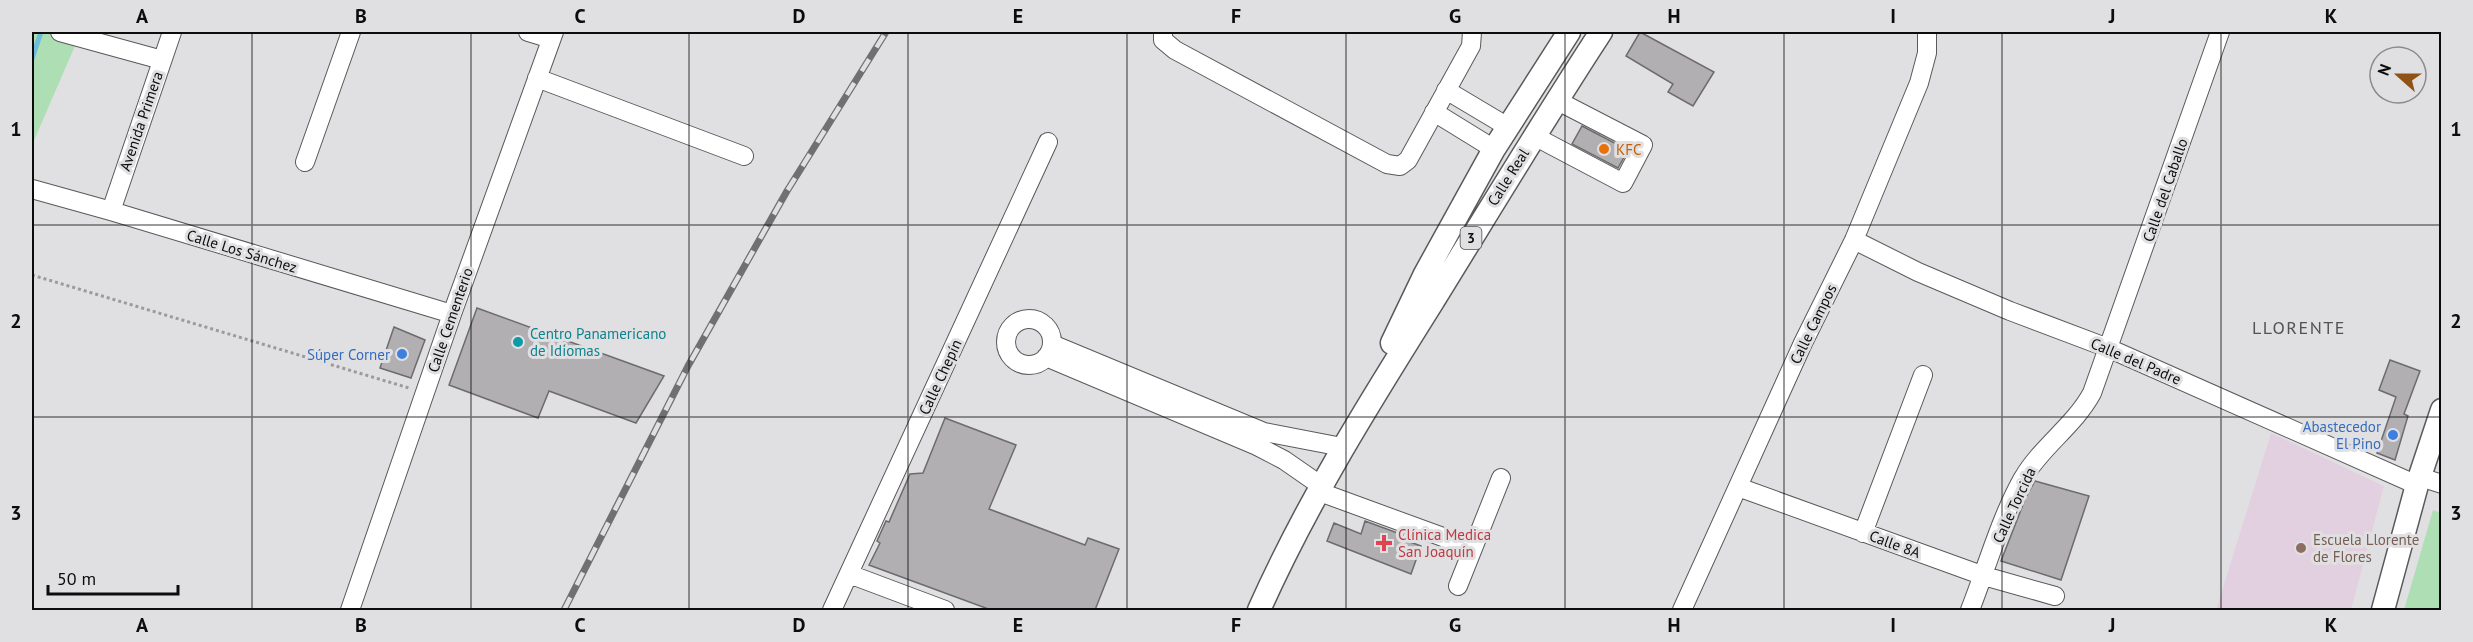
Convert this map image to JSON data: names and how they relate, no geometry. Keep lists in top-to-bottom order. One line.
{"streets":{"main road":["Calle Real","3"],"street":["Avenida Primera","Calle del Caballo","Calle Los Sánchez","Calle Cementerio","Calle Campos","Calle del Padre","Calle Chepín","Calle Torcida","Calle 8A"]},"crossings":[["Avenida Primera","Calle Los Sánchez"],["Calle del Caballo","Calle del Padre"],["Calle del Caballo","Calle Torcida"],["Calle Los Sánchez","Calle Cementerio"],["Calle Campos","Calle del Padre"],["Calle Campos","Calle 8A"],["Calle del Padre","Calle Torcida"],["Calle Torcida","Calle 8A"]],"districts":["LLORENTE"],"places":{"other":["KFC","Centro Panamericano de Idiomas","Súper Corner","Abastecedor El Pino","Escuela Llorente de Flores"],"health":["Clínica Medica San Joaquín"]},"scale_bar":"50 m","north":"left","grid":{"columns":["A","B","C","D","E","F","G","H","I","J","K"],"rows":["1","2","3"]}}
